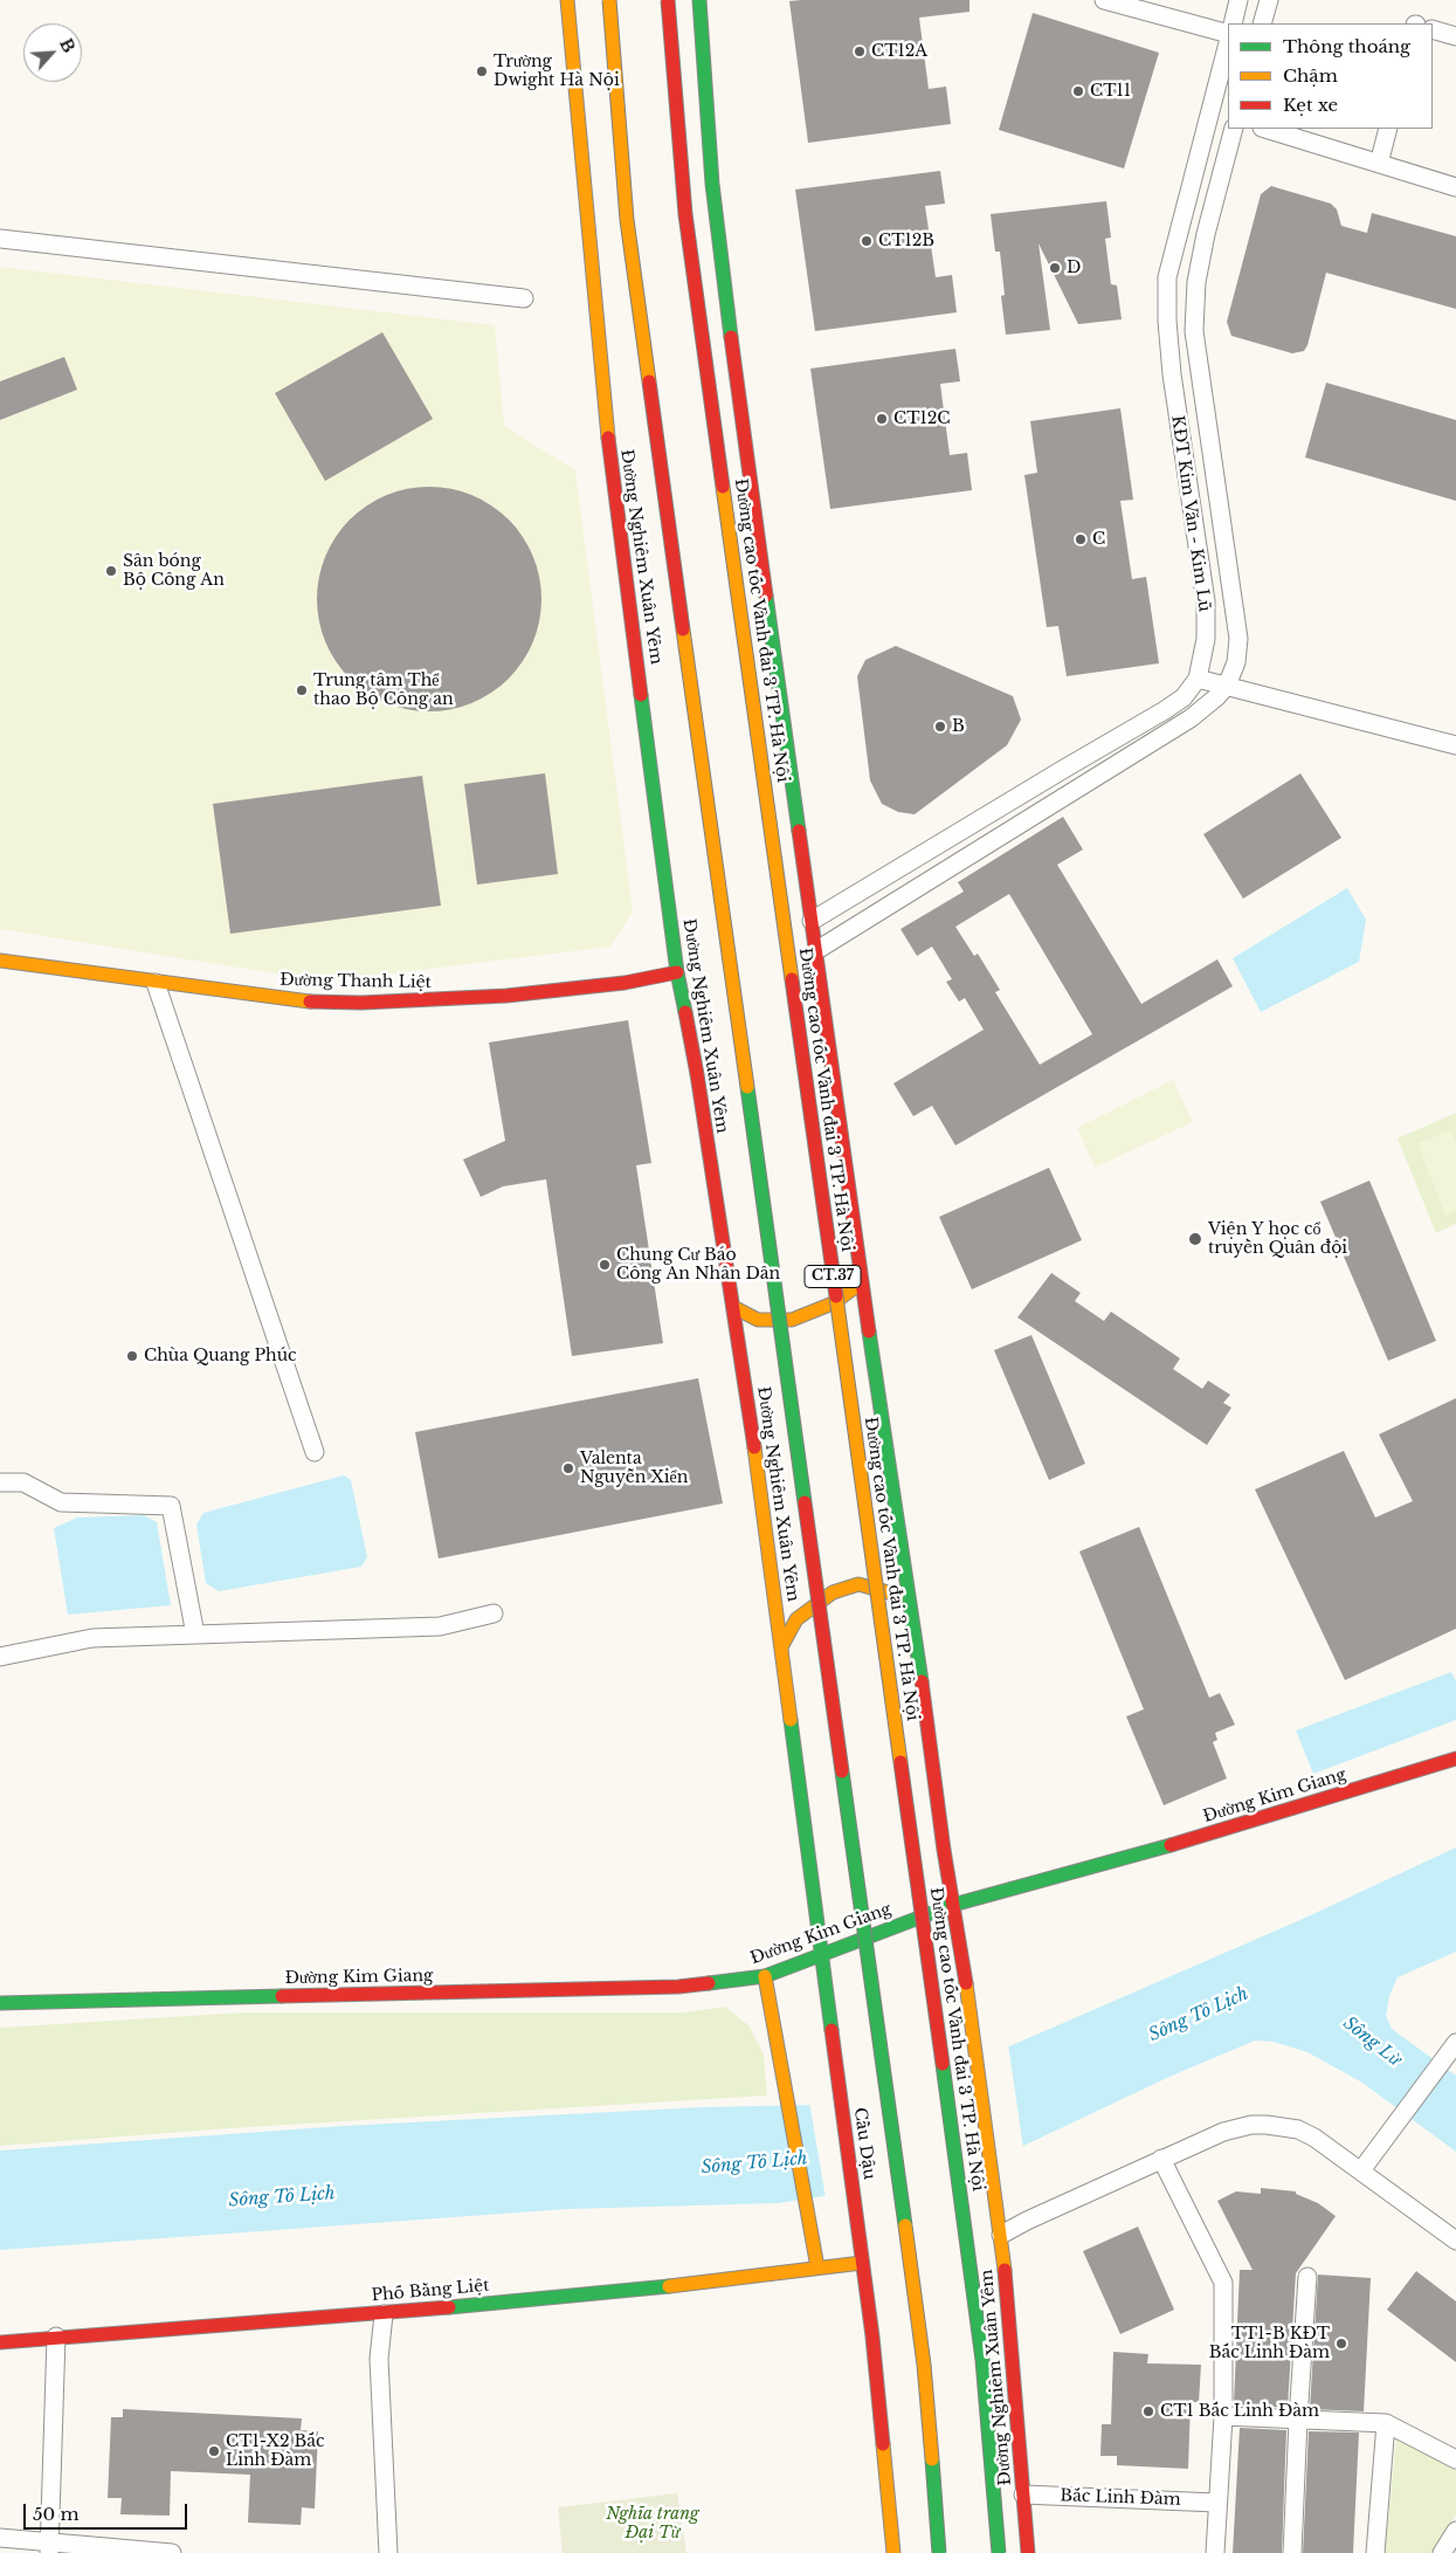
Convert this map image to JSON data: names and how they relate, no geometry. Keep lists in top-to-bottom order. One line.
{"streets":{"main road":["Đường Nghiêm Xuân Yêm","Đường cao tốc Vành đai 3 TP. Hà Nội","Đường Thanh Liệt","CT.37","Đường Kim Giang","Cầu Dậu","Phố Bằng Liệt"],"street":["KĐT Kim Văn - Kim Lũ","Bắc Linh Đàm"]},"crossings":[["Đường Nghiêm Xuân Yêm","Đường Thanh Liệt"],["Đường Nghiêm Xuân Yêm","Đường Kim Giang"],["Đường Nghiêm Xuân Yêm","Cầu Dậu"],["Đường Nghiêm Xuân Yêm","Bắc Linh Đàm"],["Cầu Dậu","Phố Bằng Liệt"]],"water":["Sông Tô Lịch","Sông Lừ"],"parks":["Nghĩa trang Đại Từ"],"places":["CT12A","Trường Dwight Hà Nội","CT11","CT12B","D","CT12C","C","Sân bóng Bộ Công An","Trung tâm Thể thao Bộ Công an","B","Viện Y học cổ truyền Quân đội","Chung Cư Báo Công An Nhân Dân","Chùa Quang Phúc","Valenta Nguyễn Xiển","TT1-B KĐT Bắc Linh Đàm","CT1 Bắc Linh Đàm","CT1-X2 Bắc Linh Đàm"],"legend":["Thông thoáng","Chậm","Kẹt xe"],"scale_bar":"50 m","north":"top right"}
